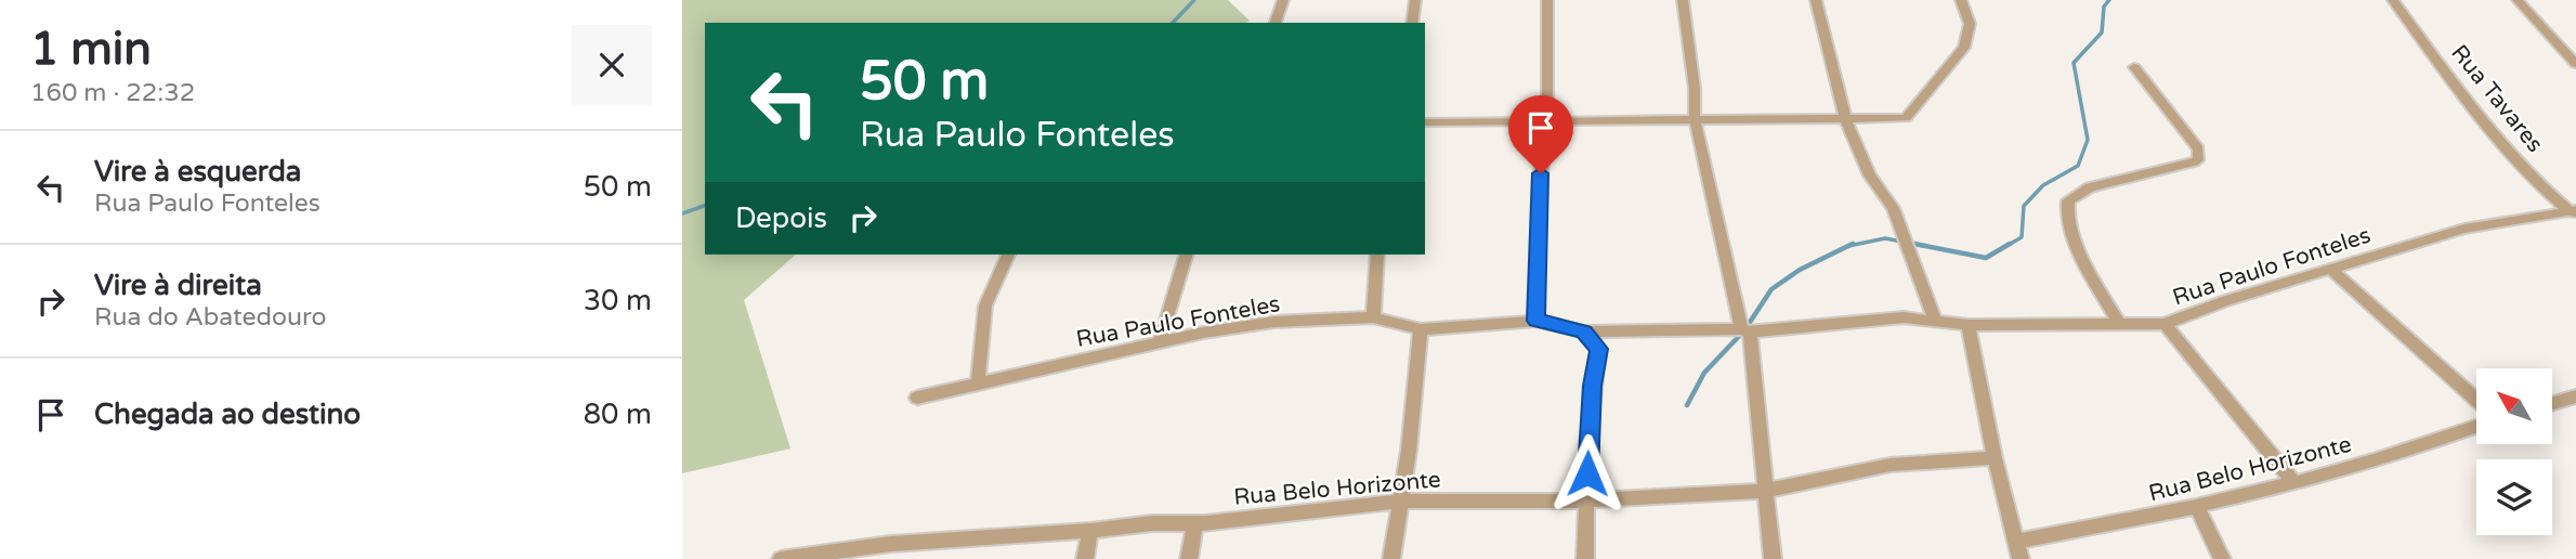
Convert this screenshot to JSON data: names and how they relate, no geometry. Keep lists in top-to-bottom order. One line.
{"streets":{"street":["Rua Tavares","Rua Paulo Fonteles","Rua Belo Horizonte"]},"crossings":[["Rua Tavares","Rua Paulo Fonteles"]],"north":"top left","page":{"heading":["1 min","160 m · 22:32"],"turn":["50 m","Rua Paulo Fonteles"],"list":[{"name":"Vire à esquerda","note":"Rua Paulo Fonteles","value":"50 m"},{"name":"Vire à direita","note":"Rua do Abatedouro","value":"30 m"},{"name":"Chegada ao destino","value":"80 m"}],"then":"Depois"}}
